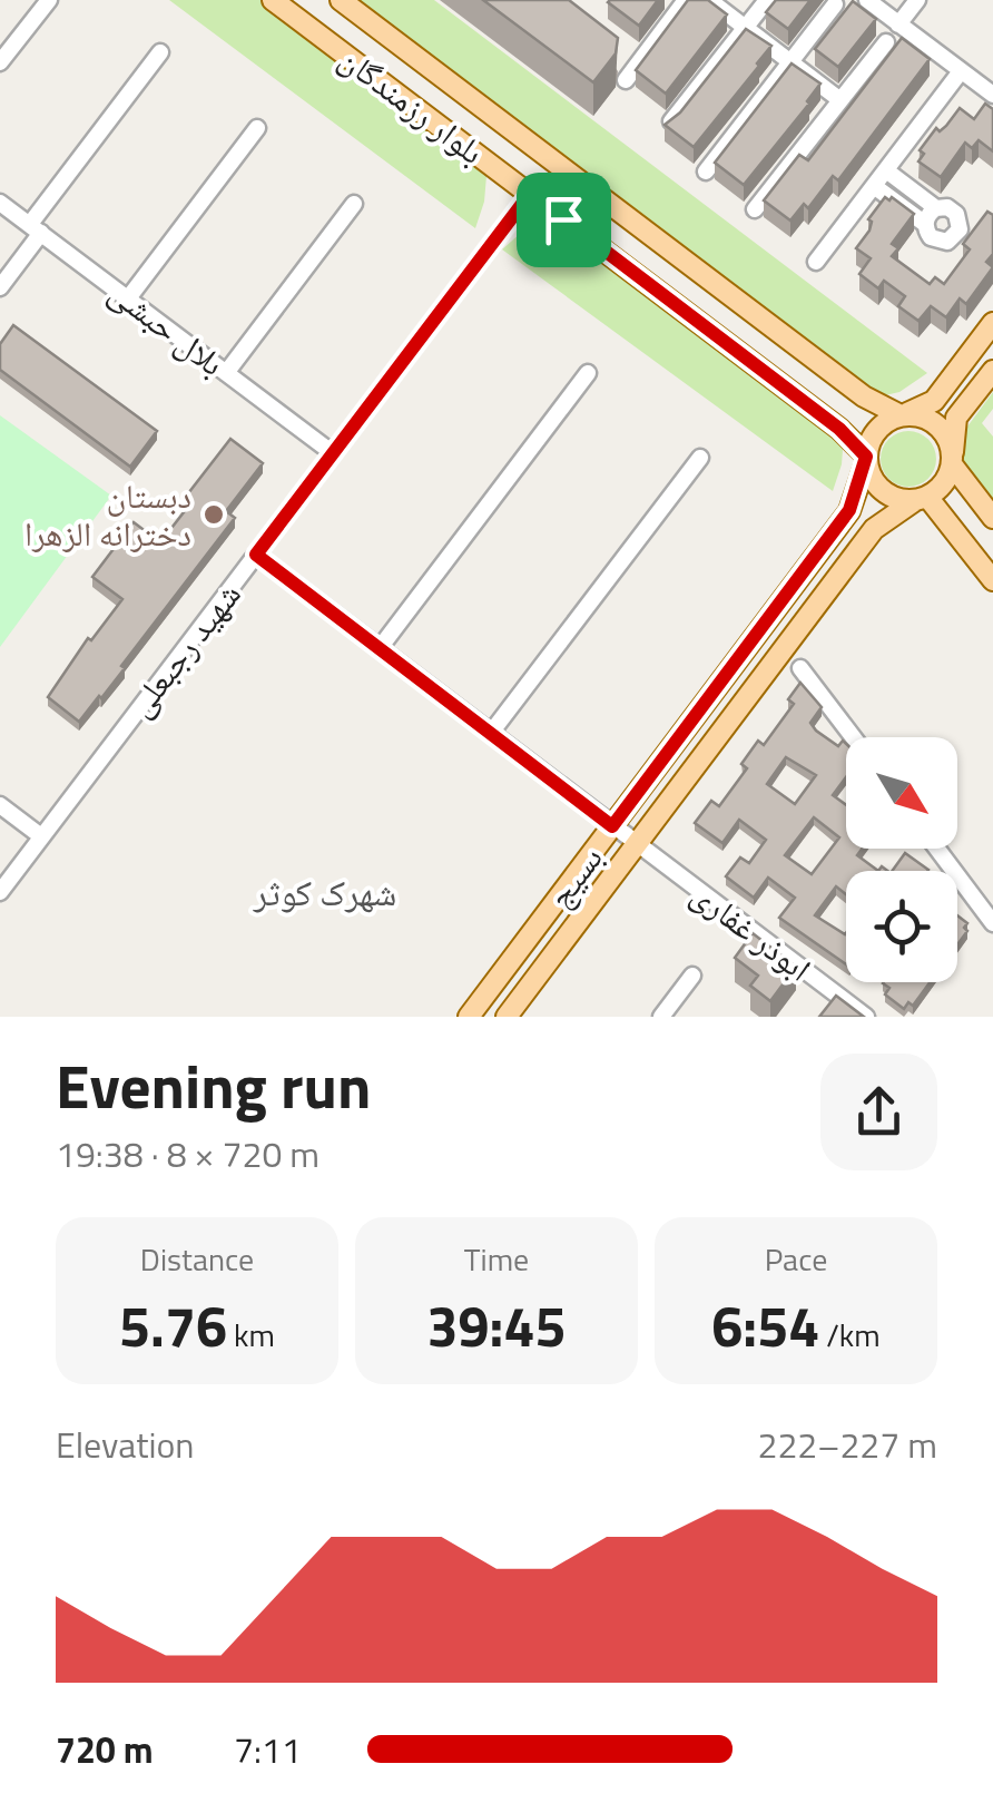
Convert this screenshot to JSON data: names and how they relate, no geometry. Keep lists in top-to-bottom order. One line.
{"streets":{"main road":["بلوار رزمندگان","بسیج"],"street":["بلال حبشی","شهید رجبعلی","ابوذر غفاری"]},"crossings":[["بلوار رزمندگان","شهید رجبعلی"],["بلوار رزمندگان","بسیج"],["بلال حبشی","شهید رجبعلی"],["بسیج","ابوذر غفاری"]],"districts":["شهرک کوثر"],"places":["دبستان دخترانه الزهرا"],"north":"bottom right","page":{"heading":["Evening run","19:38 · 8 × 720 m"],"stats":[["Distance","5.76 km"],["Time","39:45"],["Pace","6:54 /km"]],"chart":["Elevation","222–227 m"],"list":[{"name":"720 m","note":"7:11"}]}}
